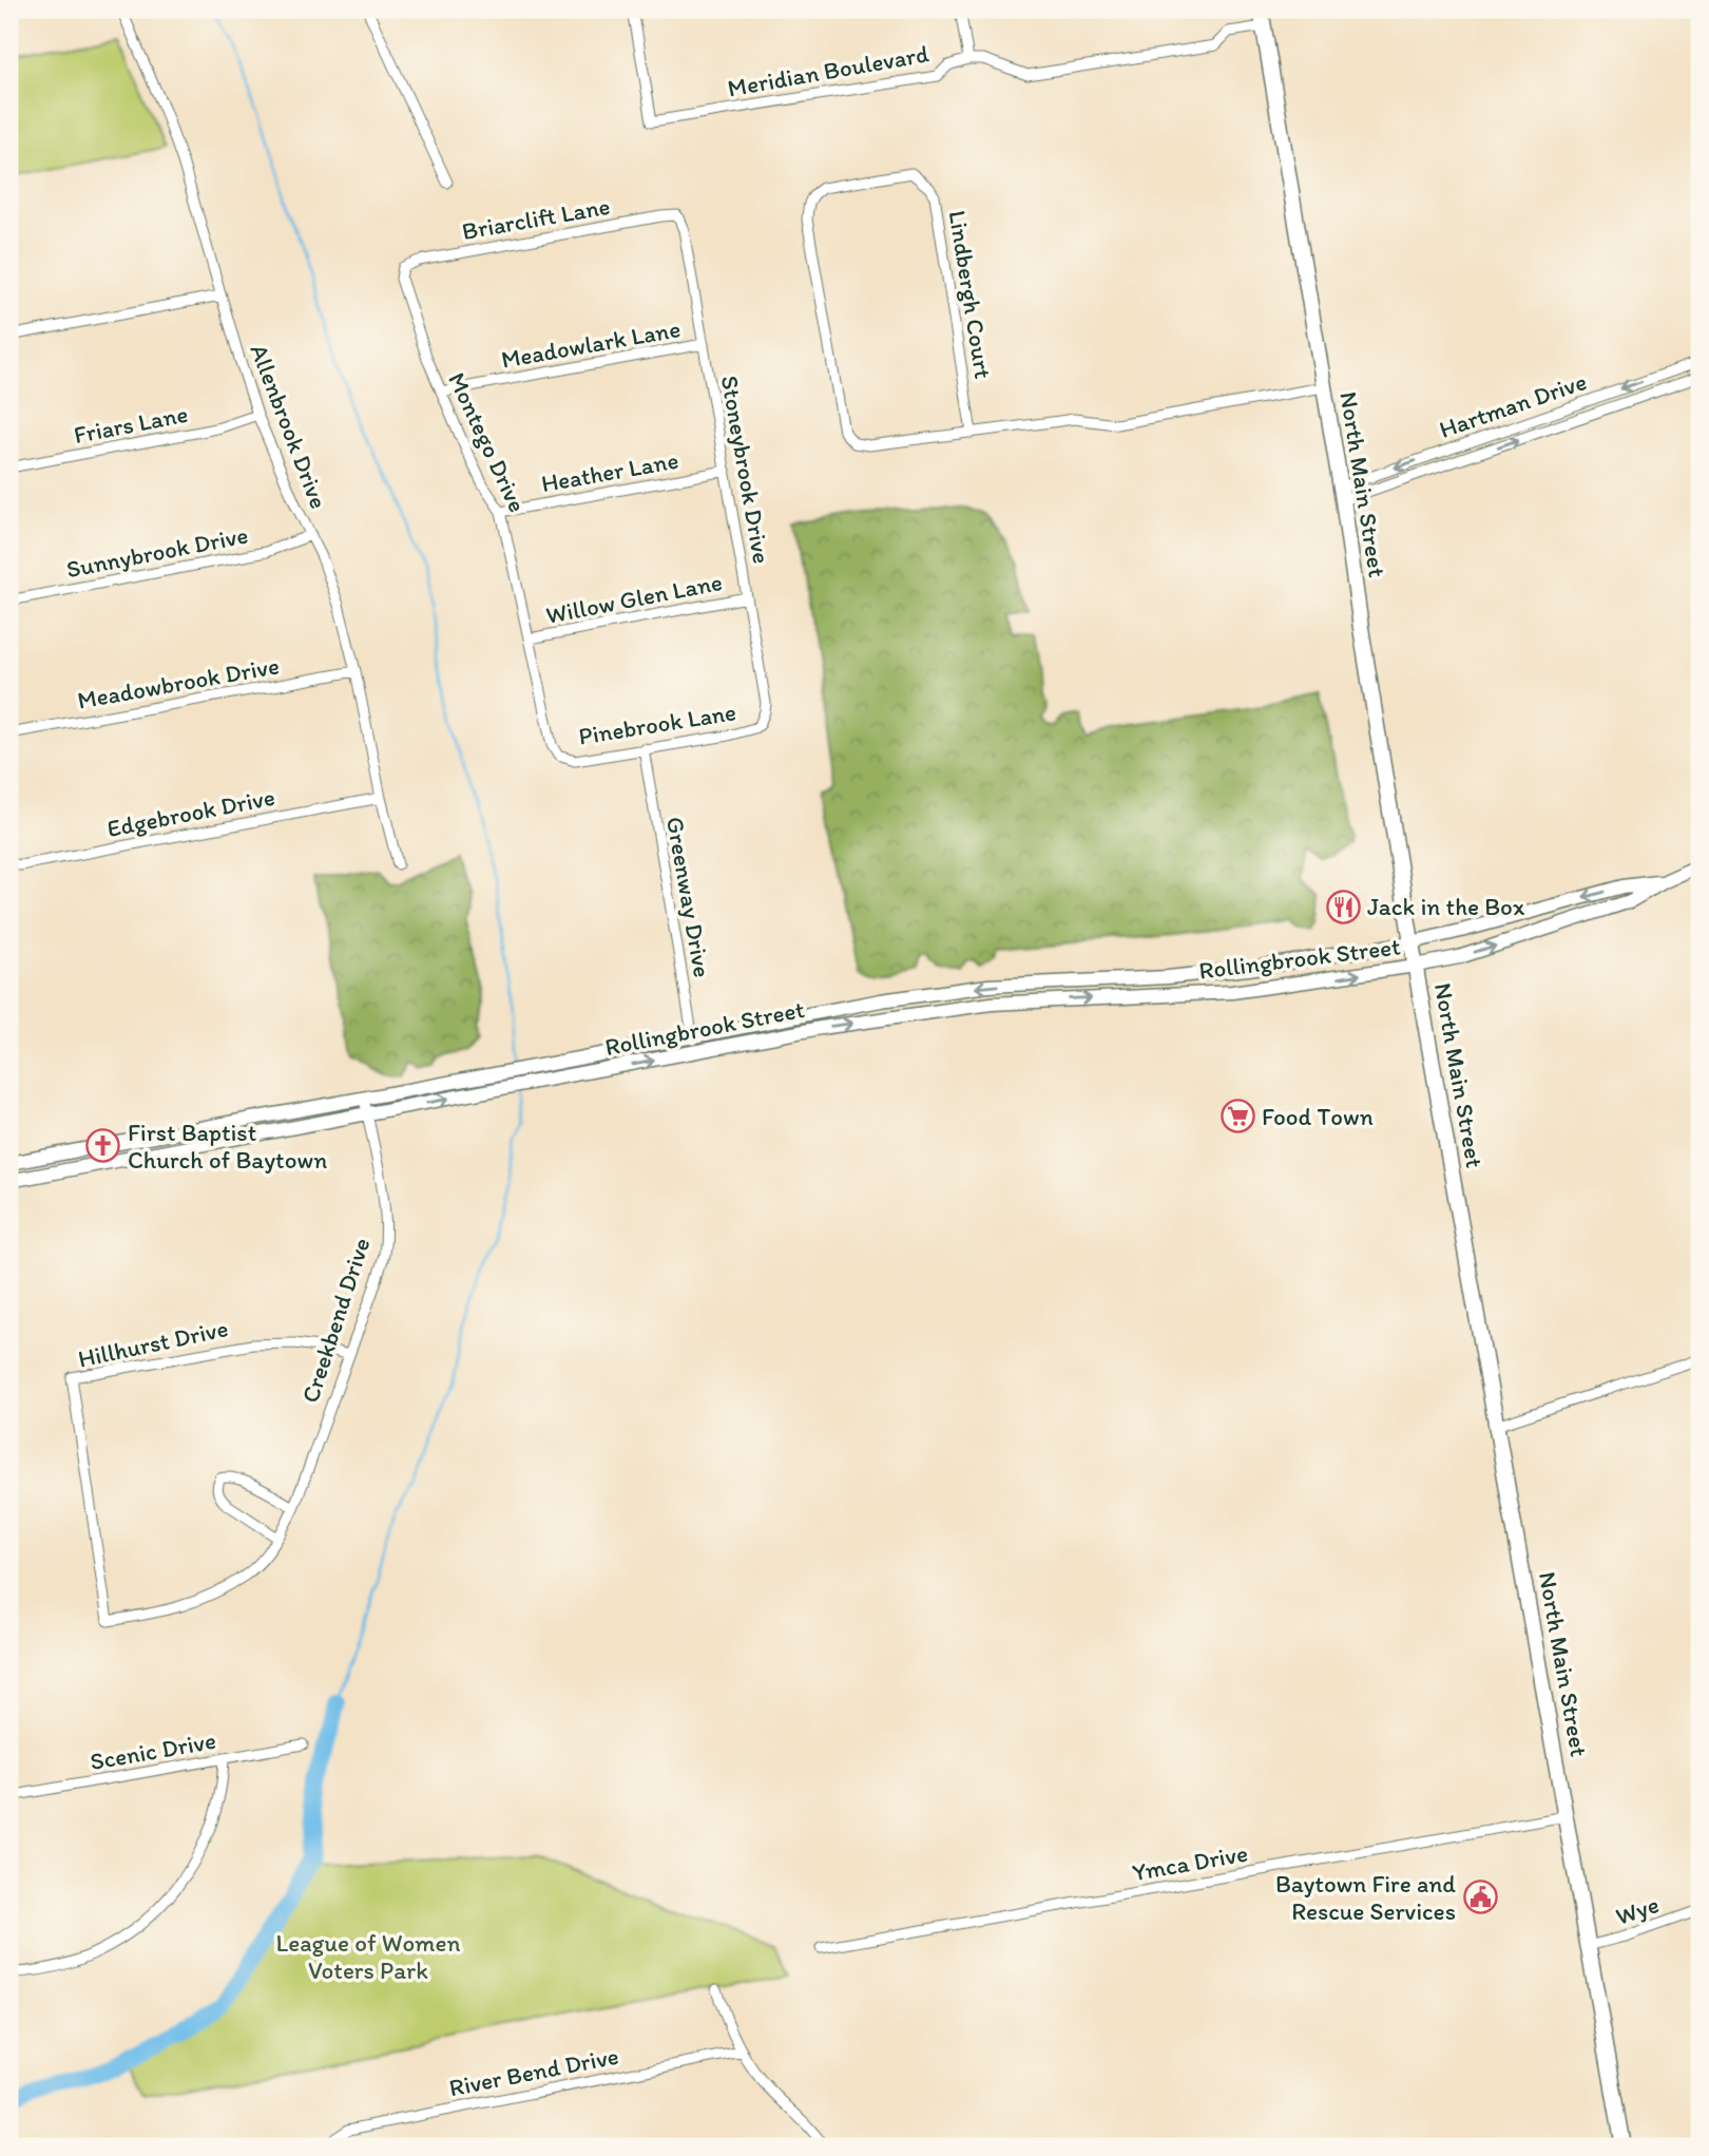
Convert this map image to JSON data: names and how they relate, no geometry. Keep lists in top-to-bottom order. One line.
{"streets":{"main road":["North Main Street","Rollingbrook Street"],"street":["Meridian Boulevard","Briarclift Lane","Lindbergh Court","Meadowlark Lane","Hartman Drive","Friars Lane","Allenbrook Drive","Montego Drive","Stoneybrook Drive","Heather Lane","Sunnybrook Drive","Willow Glen Lane","Meadowbrook Drive","Pinebrook Lane","Edgebrook Drive","Greenway Drive","Creekbend Drive","Hillhurst Drive","Scenic Drive","Ymca Drive","Wye","River Bend Drive"]},"crossings":[["Briarclift Lane","Montego Drive"],["Briarclift Lane","Stoneybrook Drive"],["Meadowlark Lane","Montego Drive"],["Meadowlark Lane","Stoneybrook Drive"],["Hartman Drive","North Main Street"],["Friars Lane","Allenbrook Drive"],["Allenbrook Drive","Sunnybrook Drive"],["Allenbrook Drive","Meadowbrook Drive"],["Allenbrook Drive","Edgebrook Drive"],["Montego Drive","Heather Lane"],["Montego Drive","Willow Glen Lane"],["Montego Drive","Pinebrook Lane"],["Stoneybrook Drive","Heather Lane"],["Stoneybrook Drive","Willow Glen Lane"],["Stoneybrook Drive","Pinebrook Lane"],["North Main Street","Rollingbrook Street"],["North Main Street","Ymca Drive"],["North Main Street","Wye"],["Pinebrook Lane","Greenway Drive"],["Greenway Drive","Rollingbrook Street"],["Rollingbrook Street","Creekbend Drive"],["Creekbend Drive","Hillhurst Drive"]],"parks":["League of Women Voters Park"],"places":{"restaurant":["Jack in the Box"],"supermarket":["Food Town"],"church":["First Baptist Church of Baytown"],"public building":["Baytown Fire and Rescue Services"]}}
